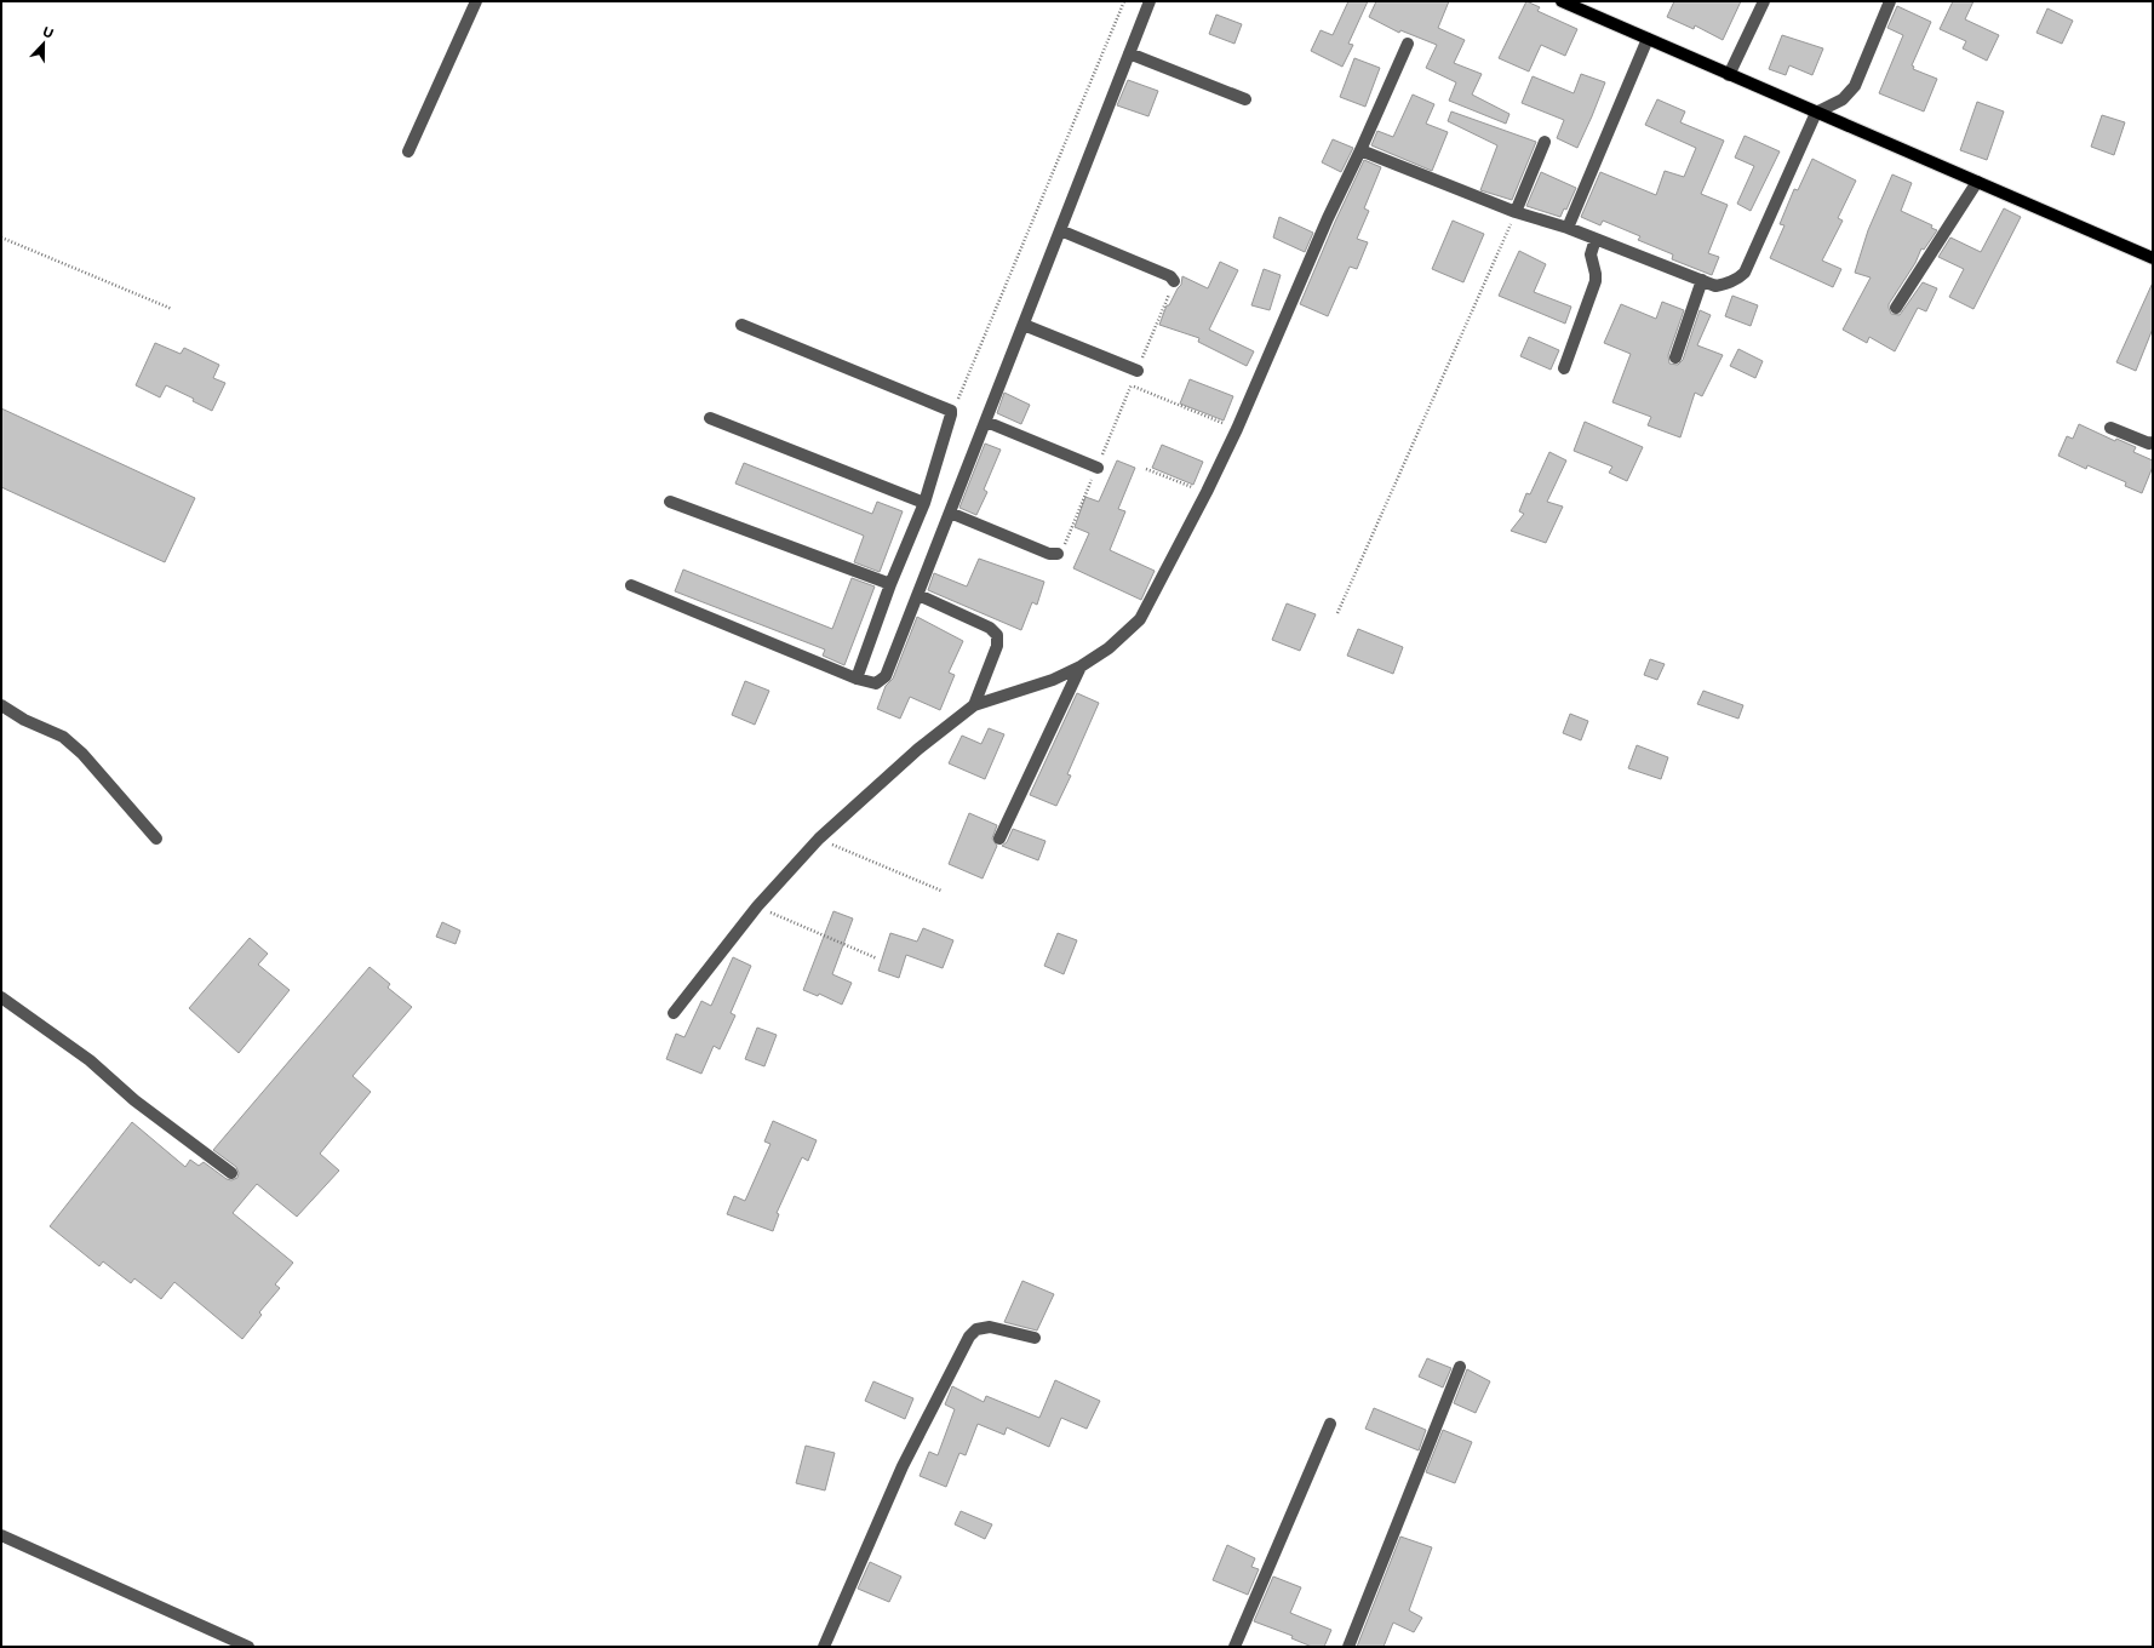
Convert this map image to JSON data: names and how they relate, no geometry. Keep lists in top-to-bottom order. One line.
{"north":"top"}
